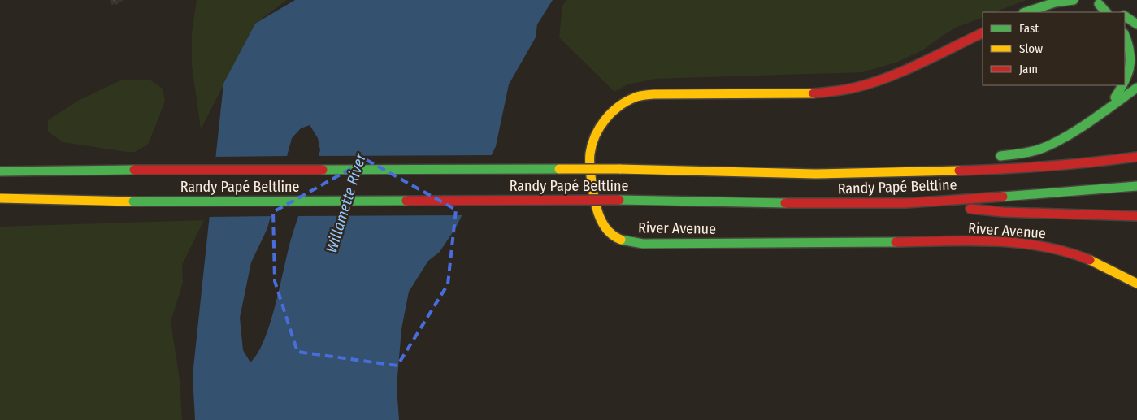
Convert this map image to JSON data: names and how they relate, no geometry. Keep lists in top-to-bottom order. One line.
{"streets":{"main road":["Randy Papé Beltline","River Avenue"]},"water":["Willamette River"],"legend":["Fast","Slow","Jam"]}
